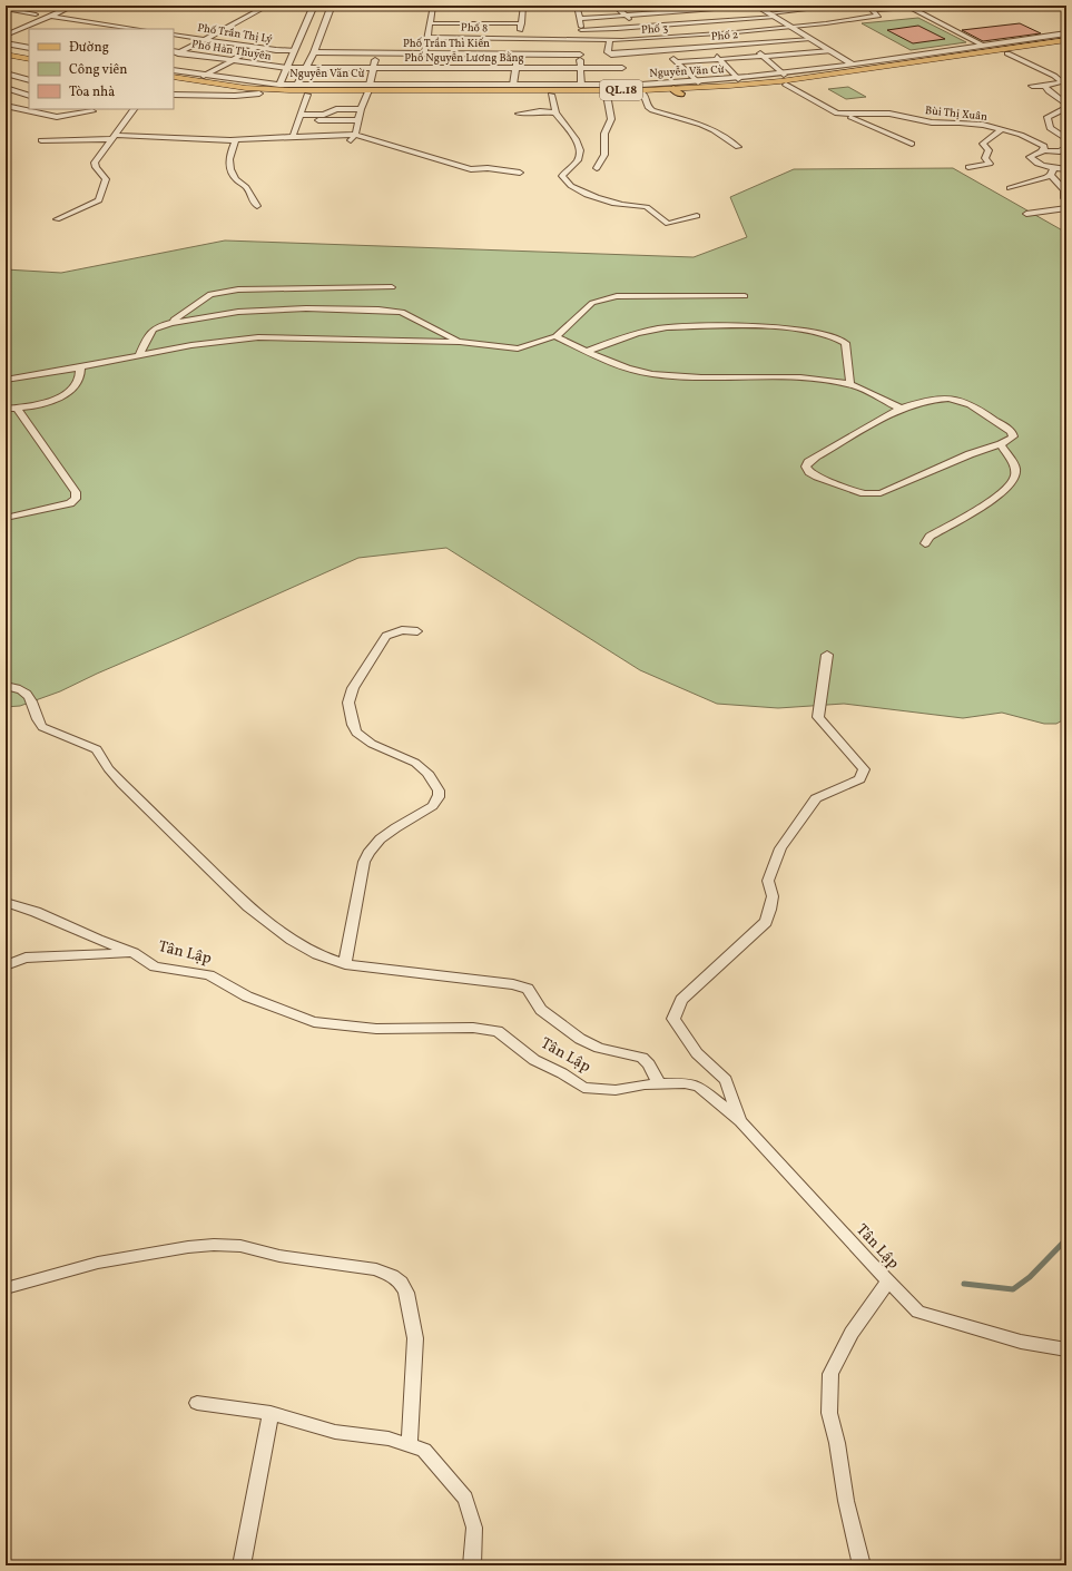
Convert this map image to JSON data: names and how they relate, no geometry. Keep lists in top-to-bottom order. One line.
{"streets":{"main road":["Nguyễn Văn Cừ","QL.18"],"street":["Phố 8","Phố 3","Phố Trần Thị Lý","Phố 2","Phố Trần Thì Kiến","Phố Hàn Thuyên","Phố Nguyễn Lương Bằng","Bùi Thị Xuân","Tân Lập"]},"crossings":[["Phố 8","Phố 3"],["Phố 3","Phố 2"],["Phố 3","Nguyễn Văn Cừ"],["Phố Hàn Thuyên","Phố Nguyễn Lương Bằng"],["Nguyễn Văn Cừ","Bùi Thị Xuân"]],"legend":["Đường","Công viên","Tòa nhà"]}
